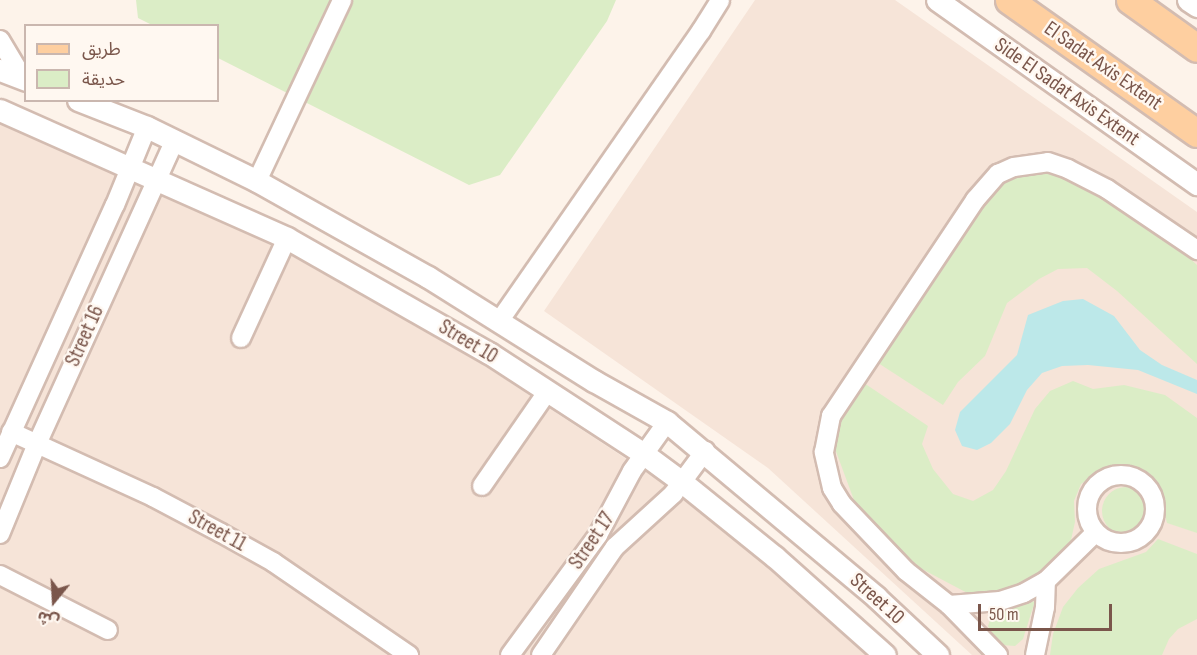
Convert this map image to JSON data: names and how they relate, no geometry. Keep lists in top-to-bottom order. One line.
{"streets":{"main road":["El Sadat Axis Extent"],"street":["Side El Sadat Axis Extent","Street 16","Street 10","Street 11","Street 17"]},"crossings":[["Street 16","Street 10"],["Street 16","Street 11"],["Street 10","Street 17"]],"legend":["طريق","حديقة"],"scale_bar":"50 m","north":"bottom"}
